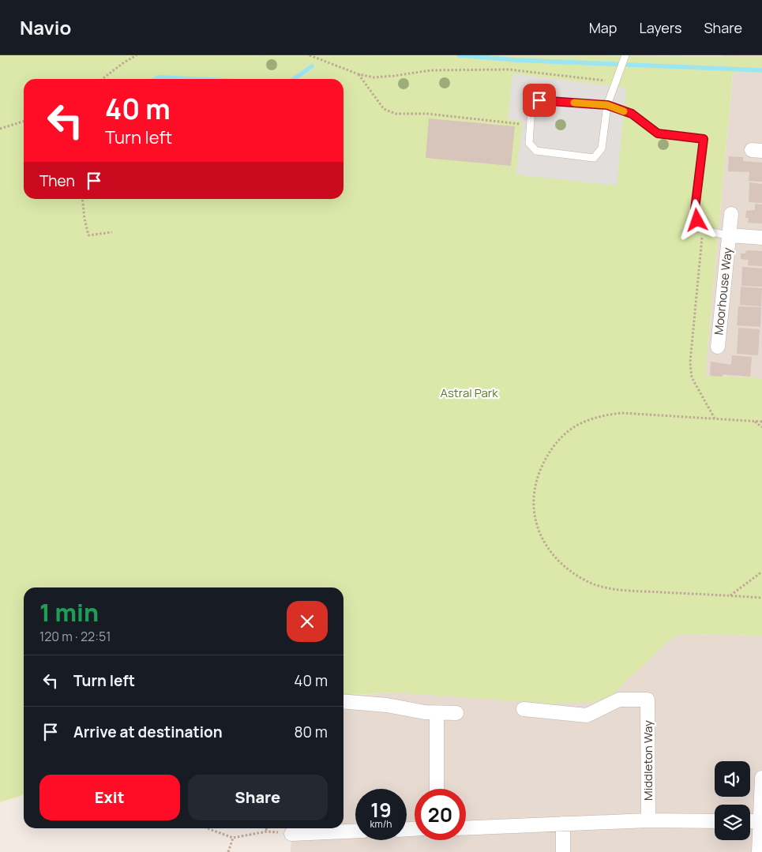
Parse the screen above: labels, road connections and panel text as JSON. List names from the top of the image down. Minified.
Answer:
{"streets":{"street":["Moorhouse Way","Middleton Way"]},"parks":["Astral Park"],"page":{"header":"Navio","nav":["Map","Layers","Share"],"turn":["40 m","Turn left"],"then":"Then","heading":["1 min","120 m · 22:51"],"list":[{"name":"Turn left","value":"40 m"},{"name":"Arrive at destination","value":"80 m"}],"buttons":["Exit","Share"],"speed":"19 km/h","limit":"20"}}
